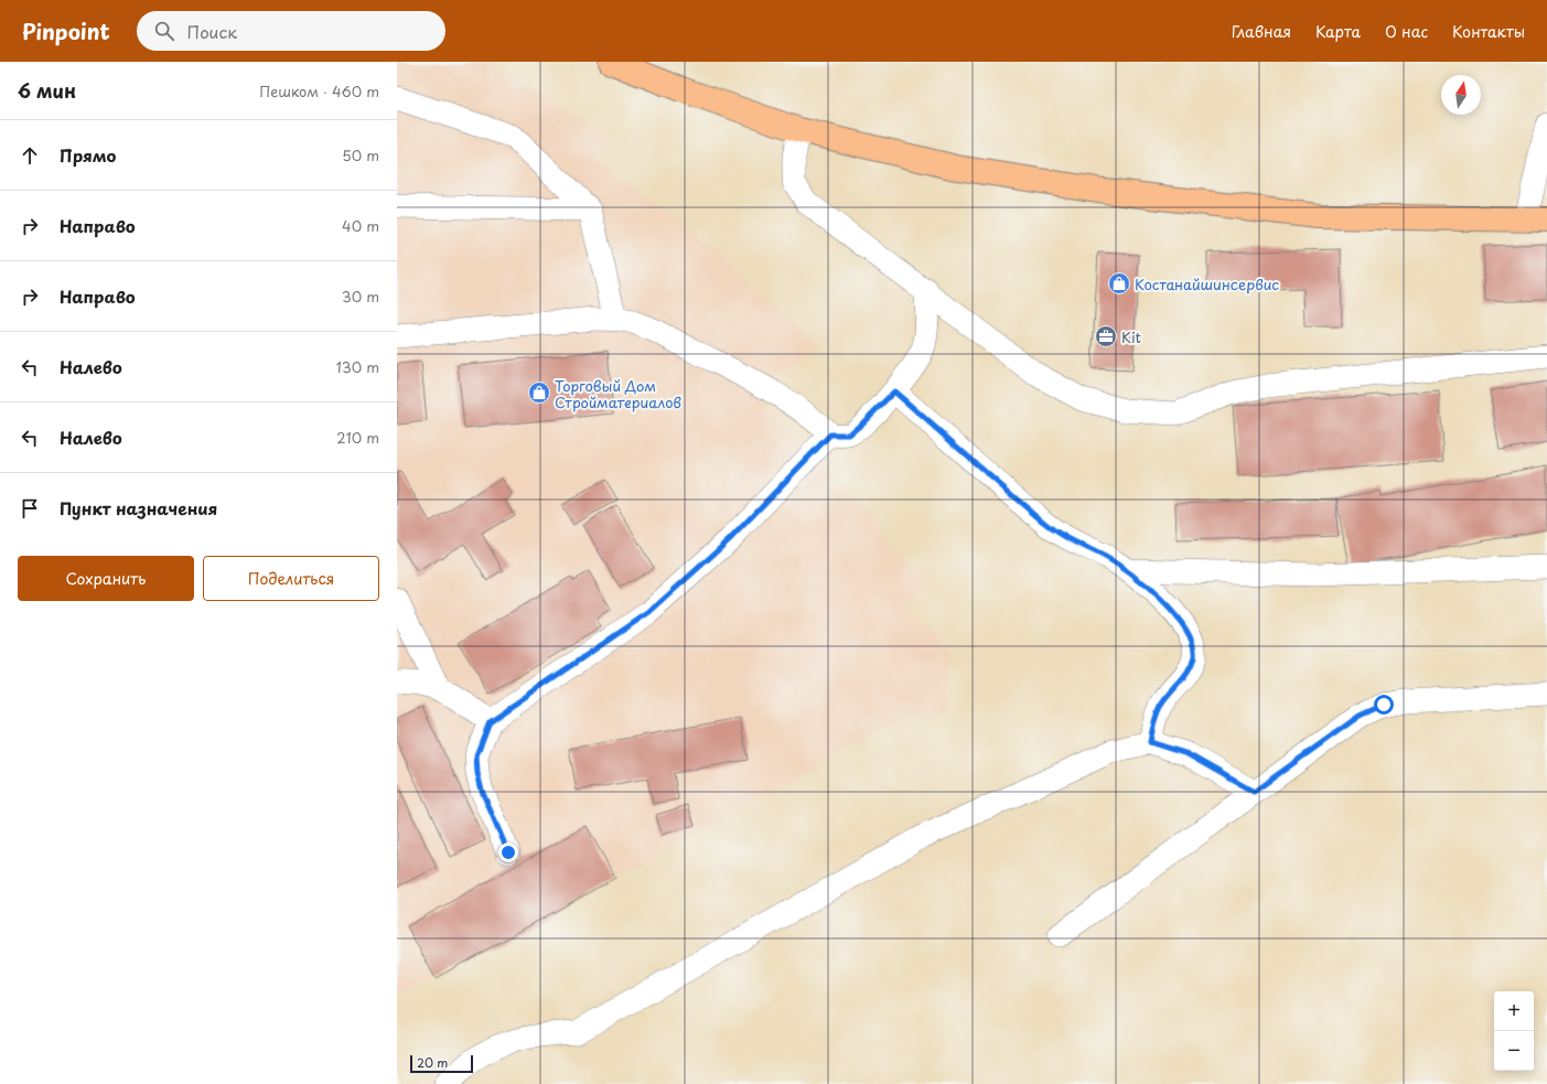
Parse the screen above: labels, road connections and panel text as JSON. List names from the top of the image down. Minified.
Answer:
{"places":{"shop":["Костанайшинсервис","Торговый Дом Стройматериалов"],"office":["Kit"]},"scale_bar":"20 m","north":"top","page":{"header":"Pinpoint","search":"Поиск","nav":["Главная","Карта","О нас","Контакты"],"heading":["6 мин","Пешком · 460 m"],"list":[["Прямо","50 m"],["Направо","40 m"],["Направо","30 m"],["Налево","130 m"],["Налево","210 m"],"Пункт назначения"],"buttons":["Сохранить","Поделиться"],"map_buttons":["+","−"],"scale":"20 m"}}
